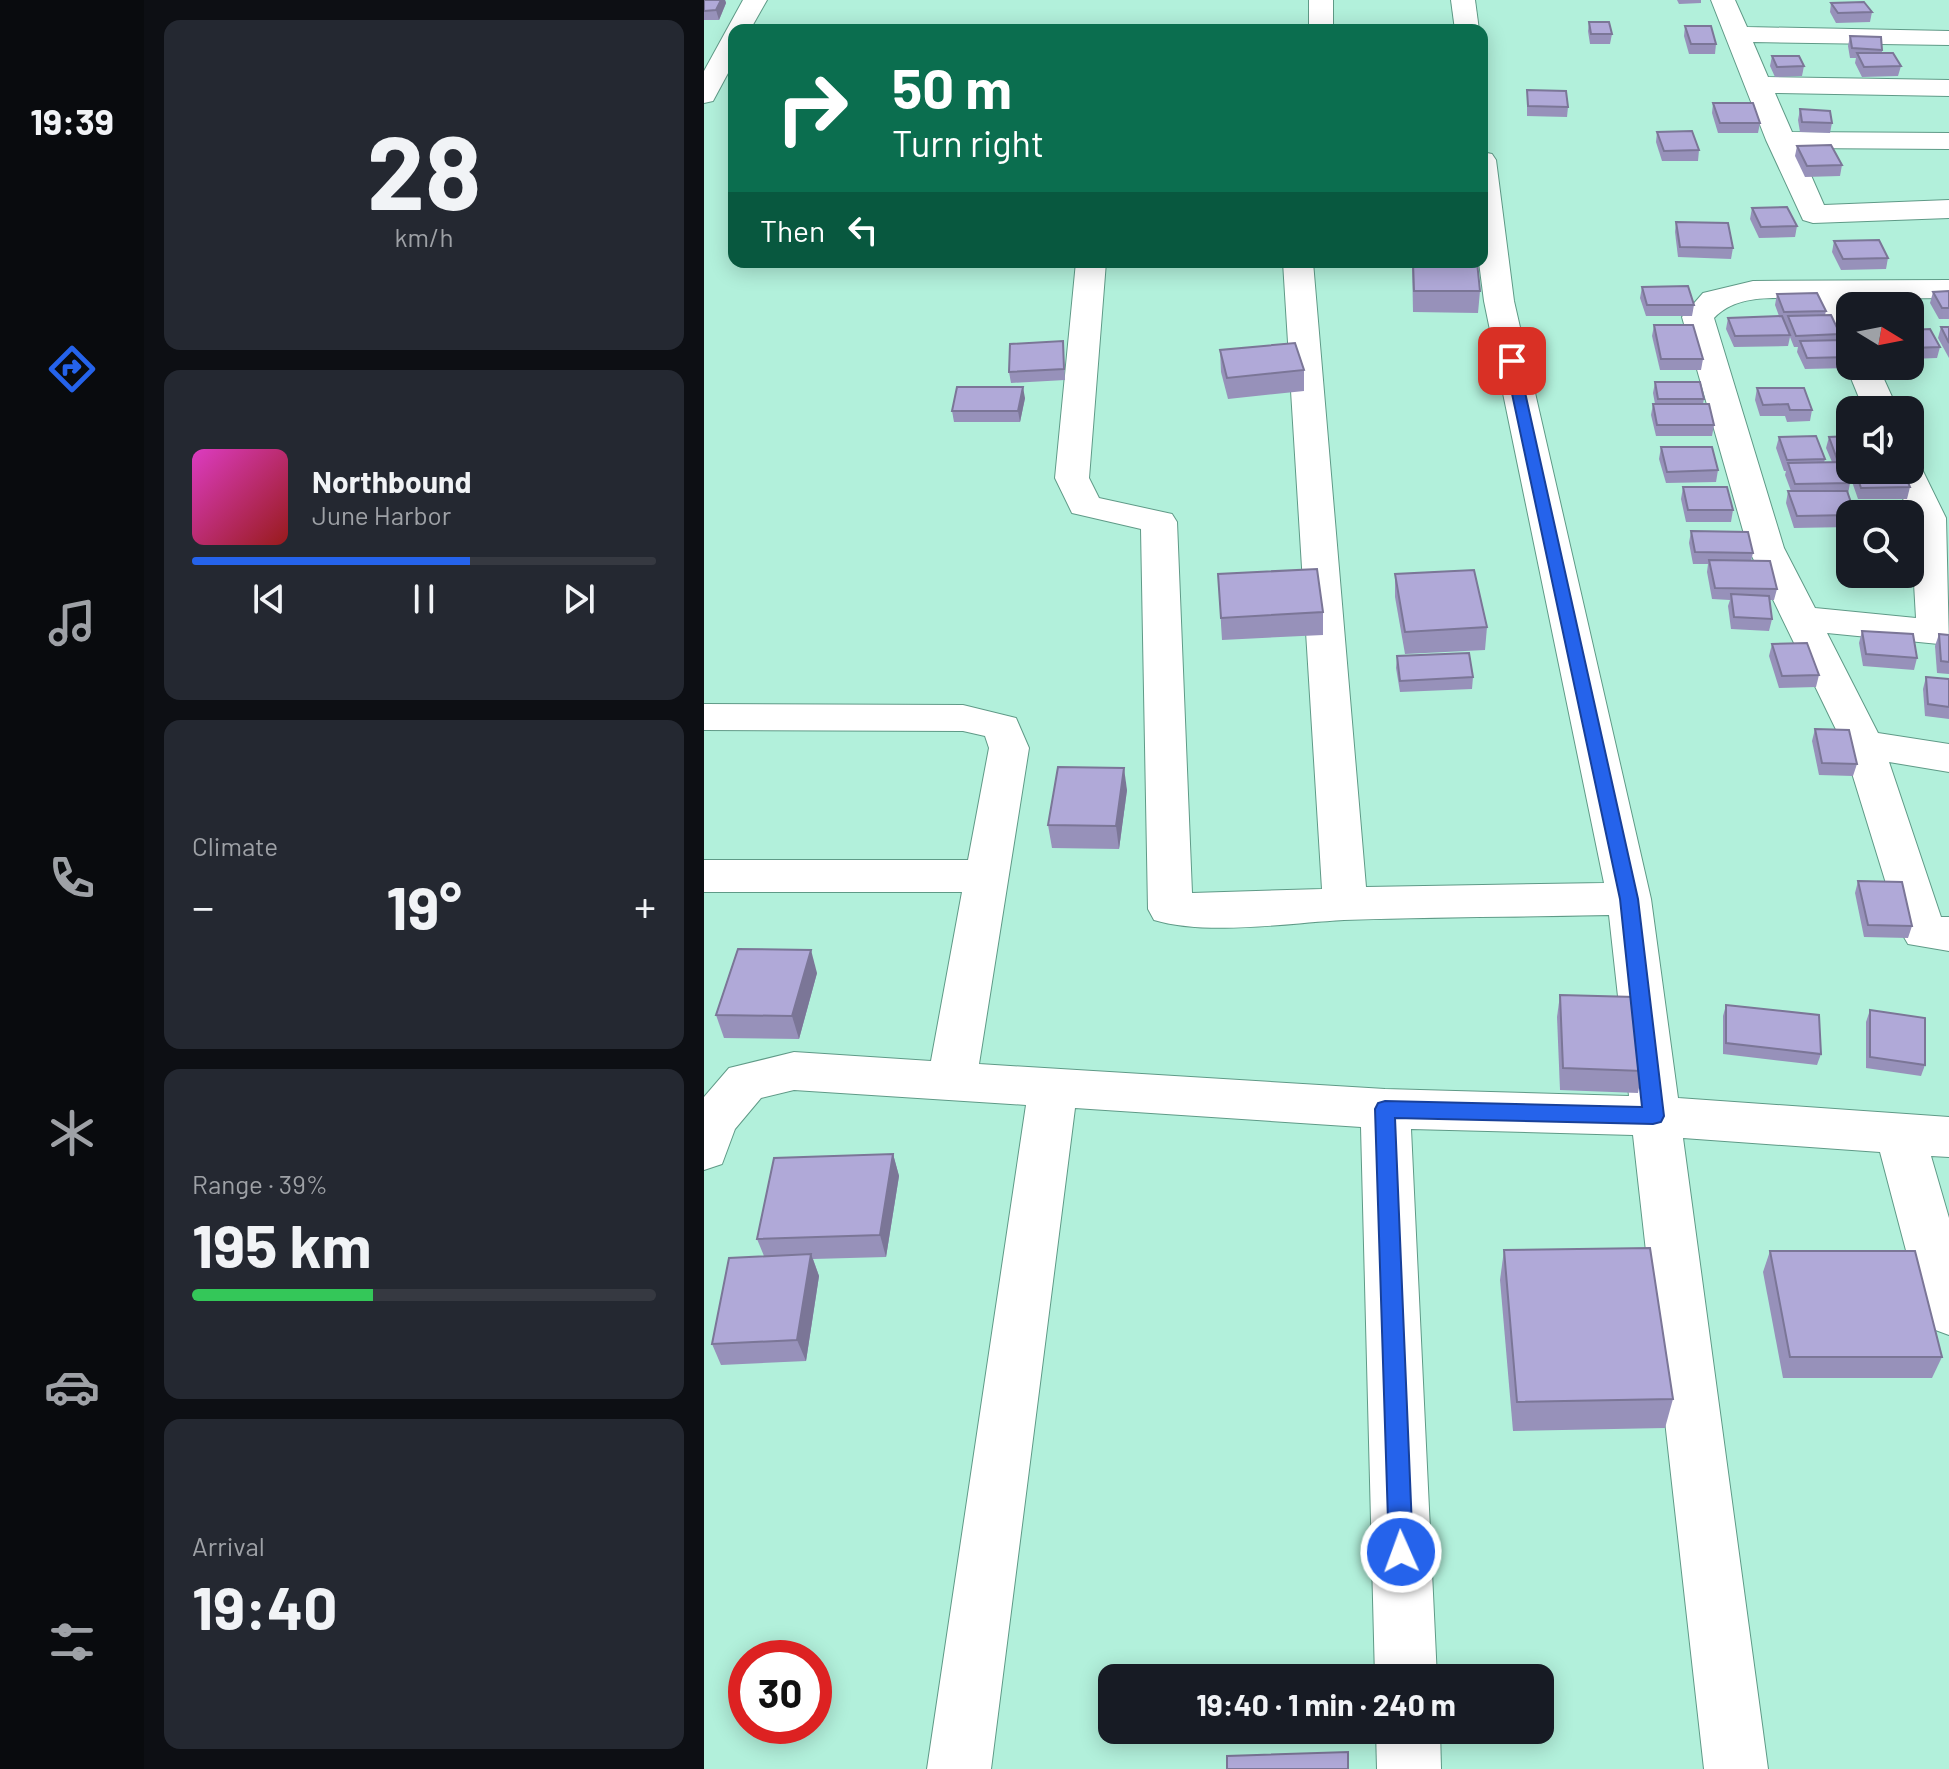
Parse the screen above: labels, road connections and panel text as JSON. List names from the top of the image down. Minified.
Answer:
{"north":"right","page":{"tabs":"19:39","tile":[["28","km/h"],"Climate",["Range · 39%","195 km"],["Arrival","19:40"]],"turn":["50 m","Turn right"],"then":"Then","song":["Northbound","June Harbor"],"heat":["−","19°","+"],"limit":"30","trip":"19:40 · 1 min · 240 m"}}
